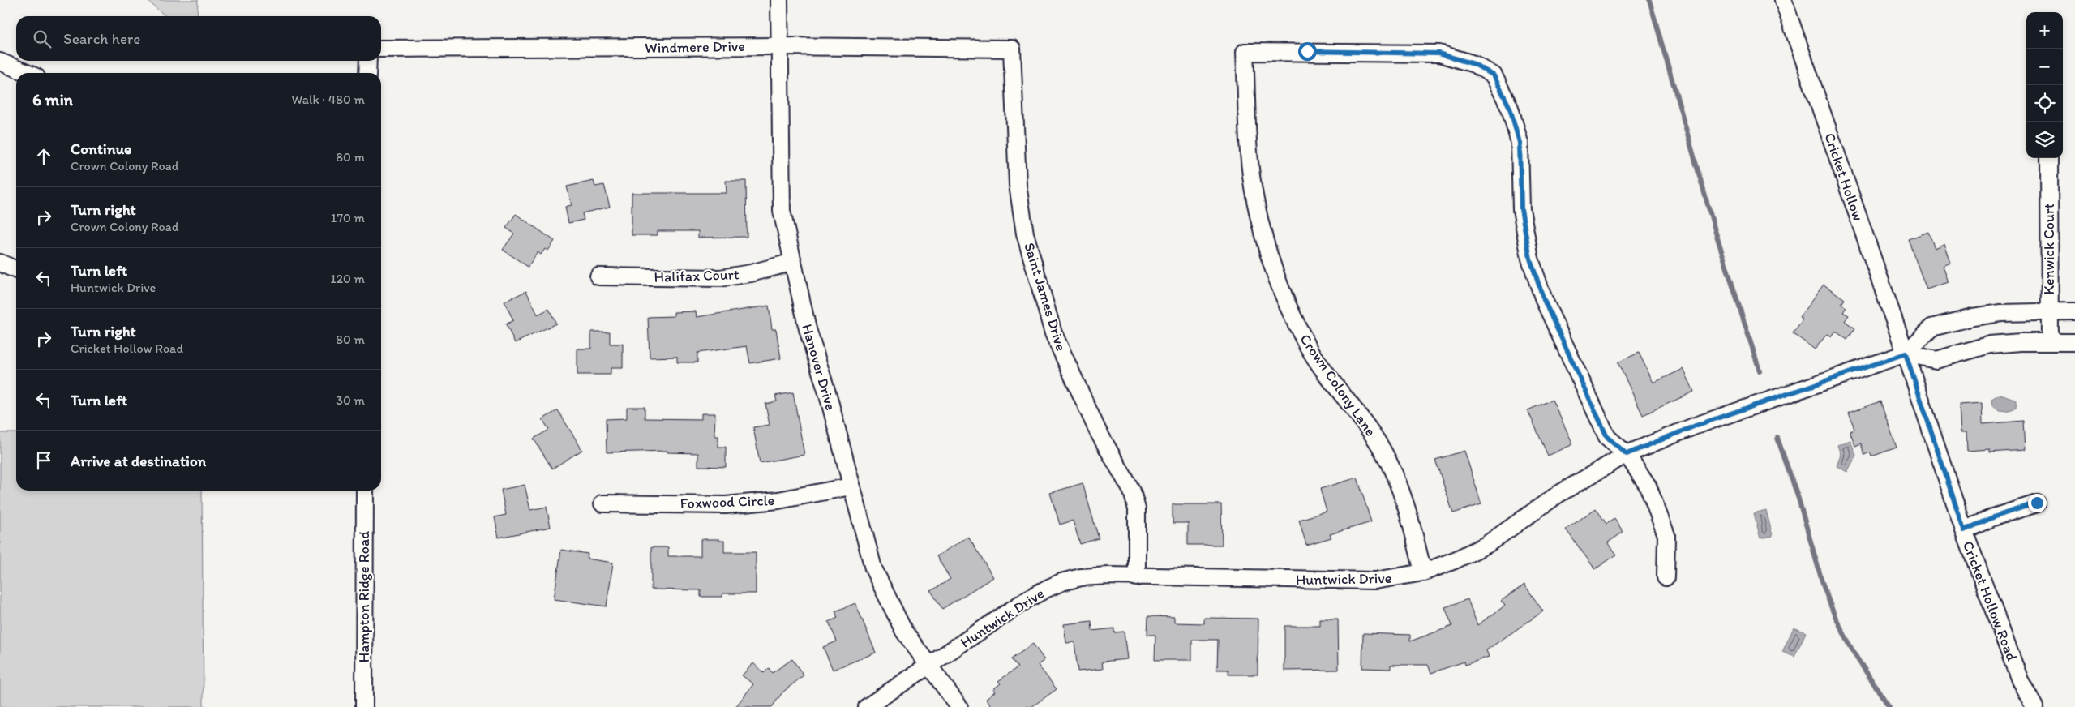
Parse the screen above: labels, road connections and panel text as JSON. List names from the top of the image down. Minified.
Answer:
{"streets":{"street":["Windmere Drive","Cricket Hollow","Kenwick Court","Halifax Court","Saint James Drive","Hanover Drive","Crown Colony Lane","Foxwood Circle","Huntwick Drive","Hampton Ridge Road","Cricket Hollow Road"]},"crossings":[["Windmere Drive","Saint James Drive"],["Windmere Drive","Hanover Drive"],["Cricket Hollow","Huntwick Drive"],["Cricket Hollow","Cricket Hollow Road"],["Kenwick Court","Huntwick Drive"],["Halifax Court","Hanover Drive"],["Saint James Drive","Huntwick Drive"],["Hanover Drive","Foxwood Circle"],["Hanover Drive","Huntwick Drive"],["Crown Colony Lane","Huntwick Drive"],["Huntwick Drive","Cricket Hollow Road"]],"page":{"map_buttons":["+","−"],"search":"Search here","heading":["6 min","Walk · 480 m"],"list":[["Continue","Crown Colony Road","80 m"],["Turn right","Crown Colony Road","170 m"],["Turn left","Huntwick Drive","120 m"],["Turn right","Cricket Hollow Road","80 m"],["Turn left","30 m"],"Arrive at destination"]}}
